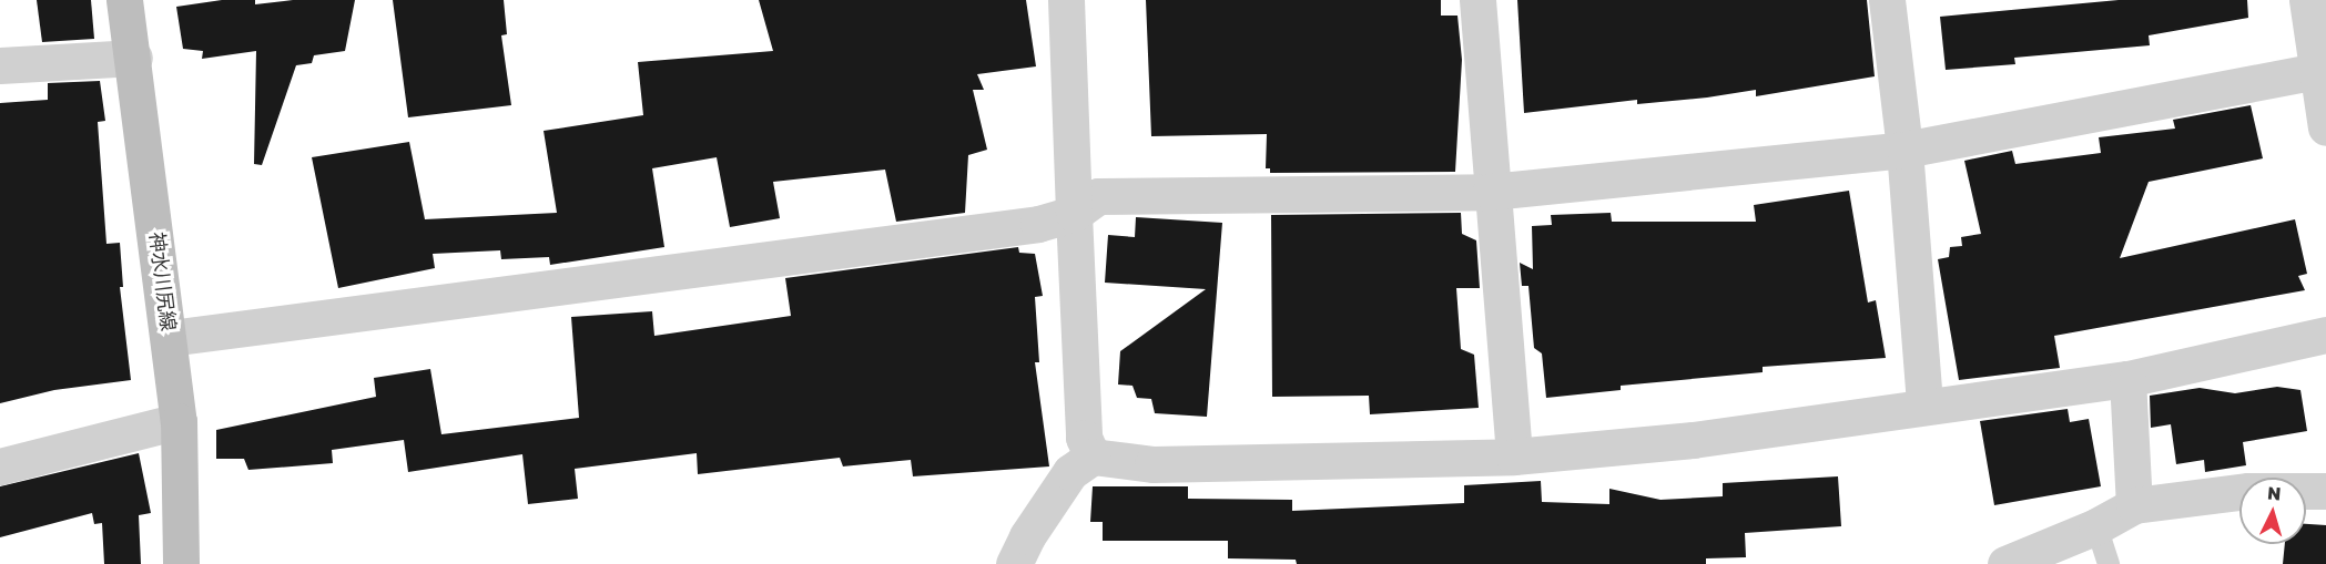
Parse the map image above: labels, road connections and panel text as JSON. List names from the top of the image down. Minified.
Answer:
{"streets":{"main road":["神水川尻線"]},"north":"top"}
